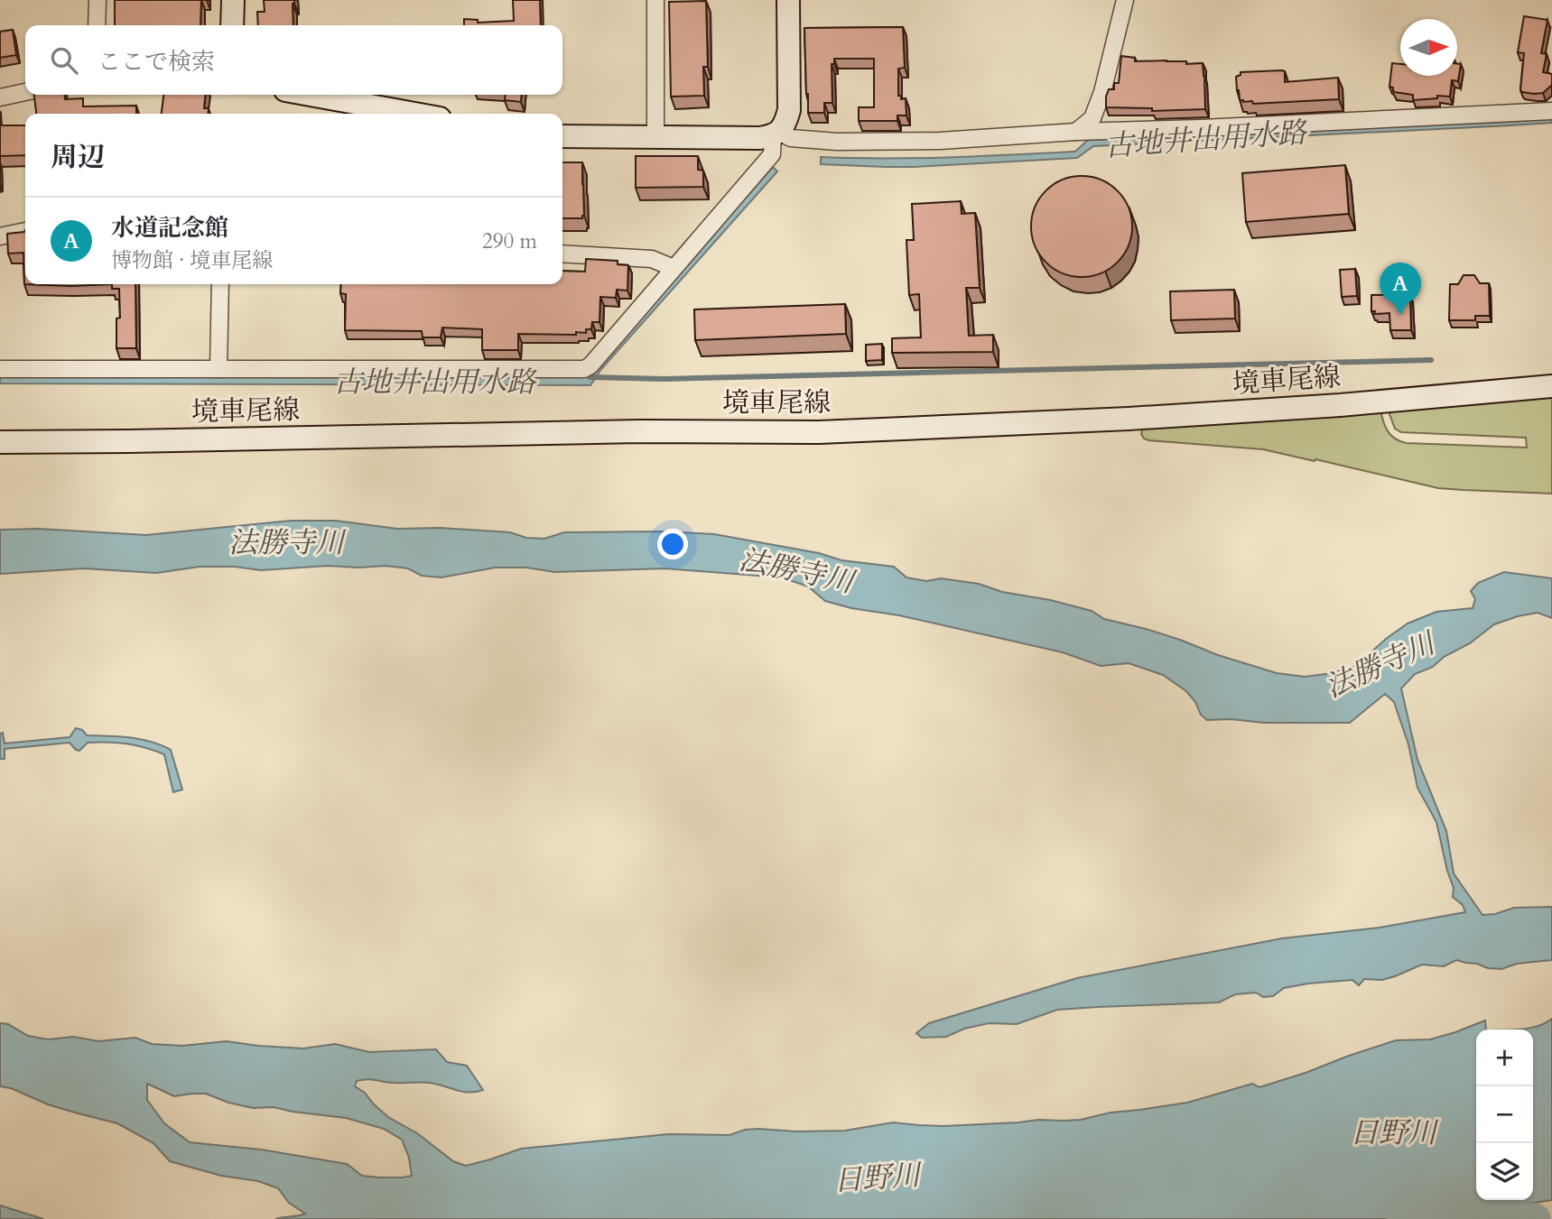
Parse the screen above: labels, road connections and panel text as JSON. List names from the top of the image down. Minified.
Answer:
{"streets":{"main road":["境車尾線"]},"water":["古地井出用水路","法勝寺川","日野川"],"north":"right","page":{"search":"ここで検索","heading":"周辺","list":[{"mark":"A","name":"水道記念館","note":"博物館 · 境車尾線","value":"290 m"}],"pins":"A","map_buttons":["+","−"]}}
